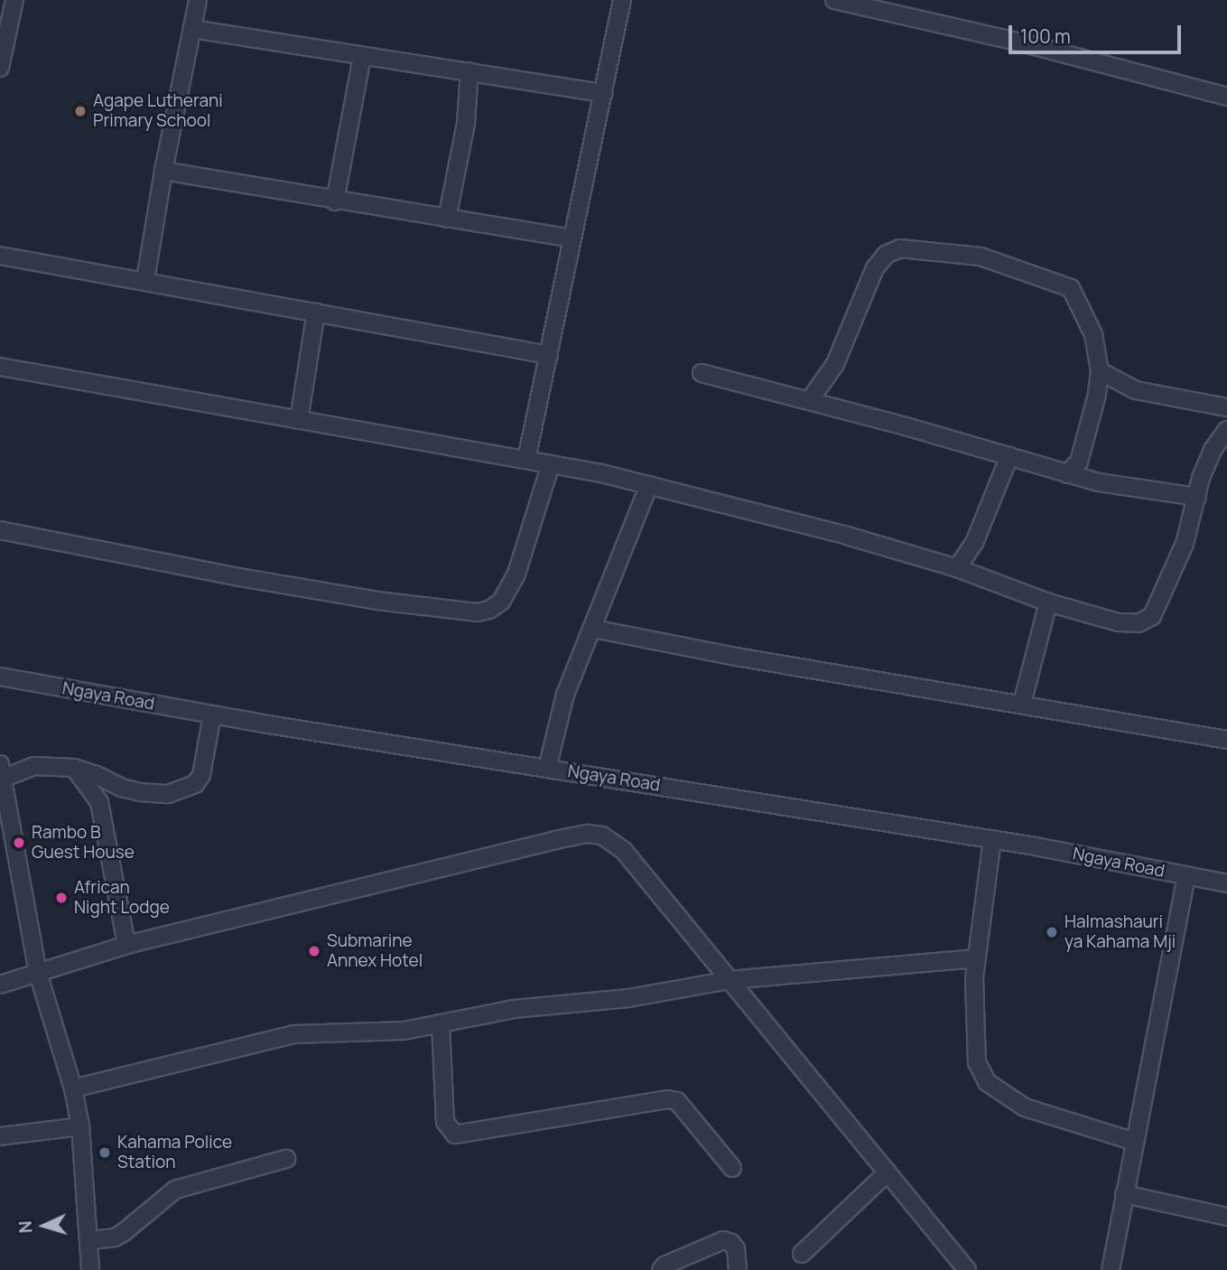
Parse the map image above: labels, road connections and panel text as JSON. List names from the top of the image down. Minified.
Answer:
{"streets":{"street":["Ngaya Road"]},"places":["Agape Lutherani Primary School","Rambo B Guest House","African Night Lodge","Halmashauri ya Kahama Mji","Submarine Annex Hotel","Kahama Police Station"],"scale_bar":"100 m","north":"left"}
